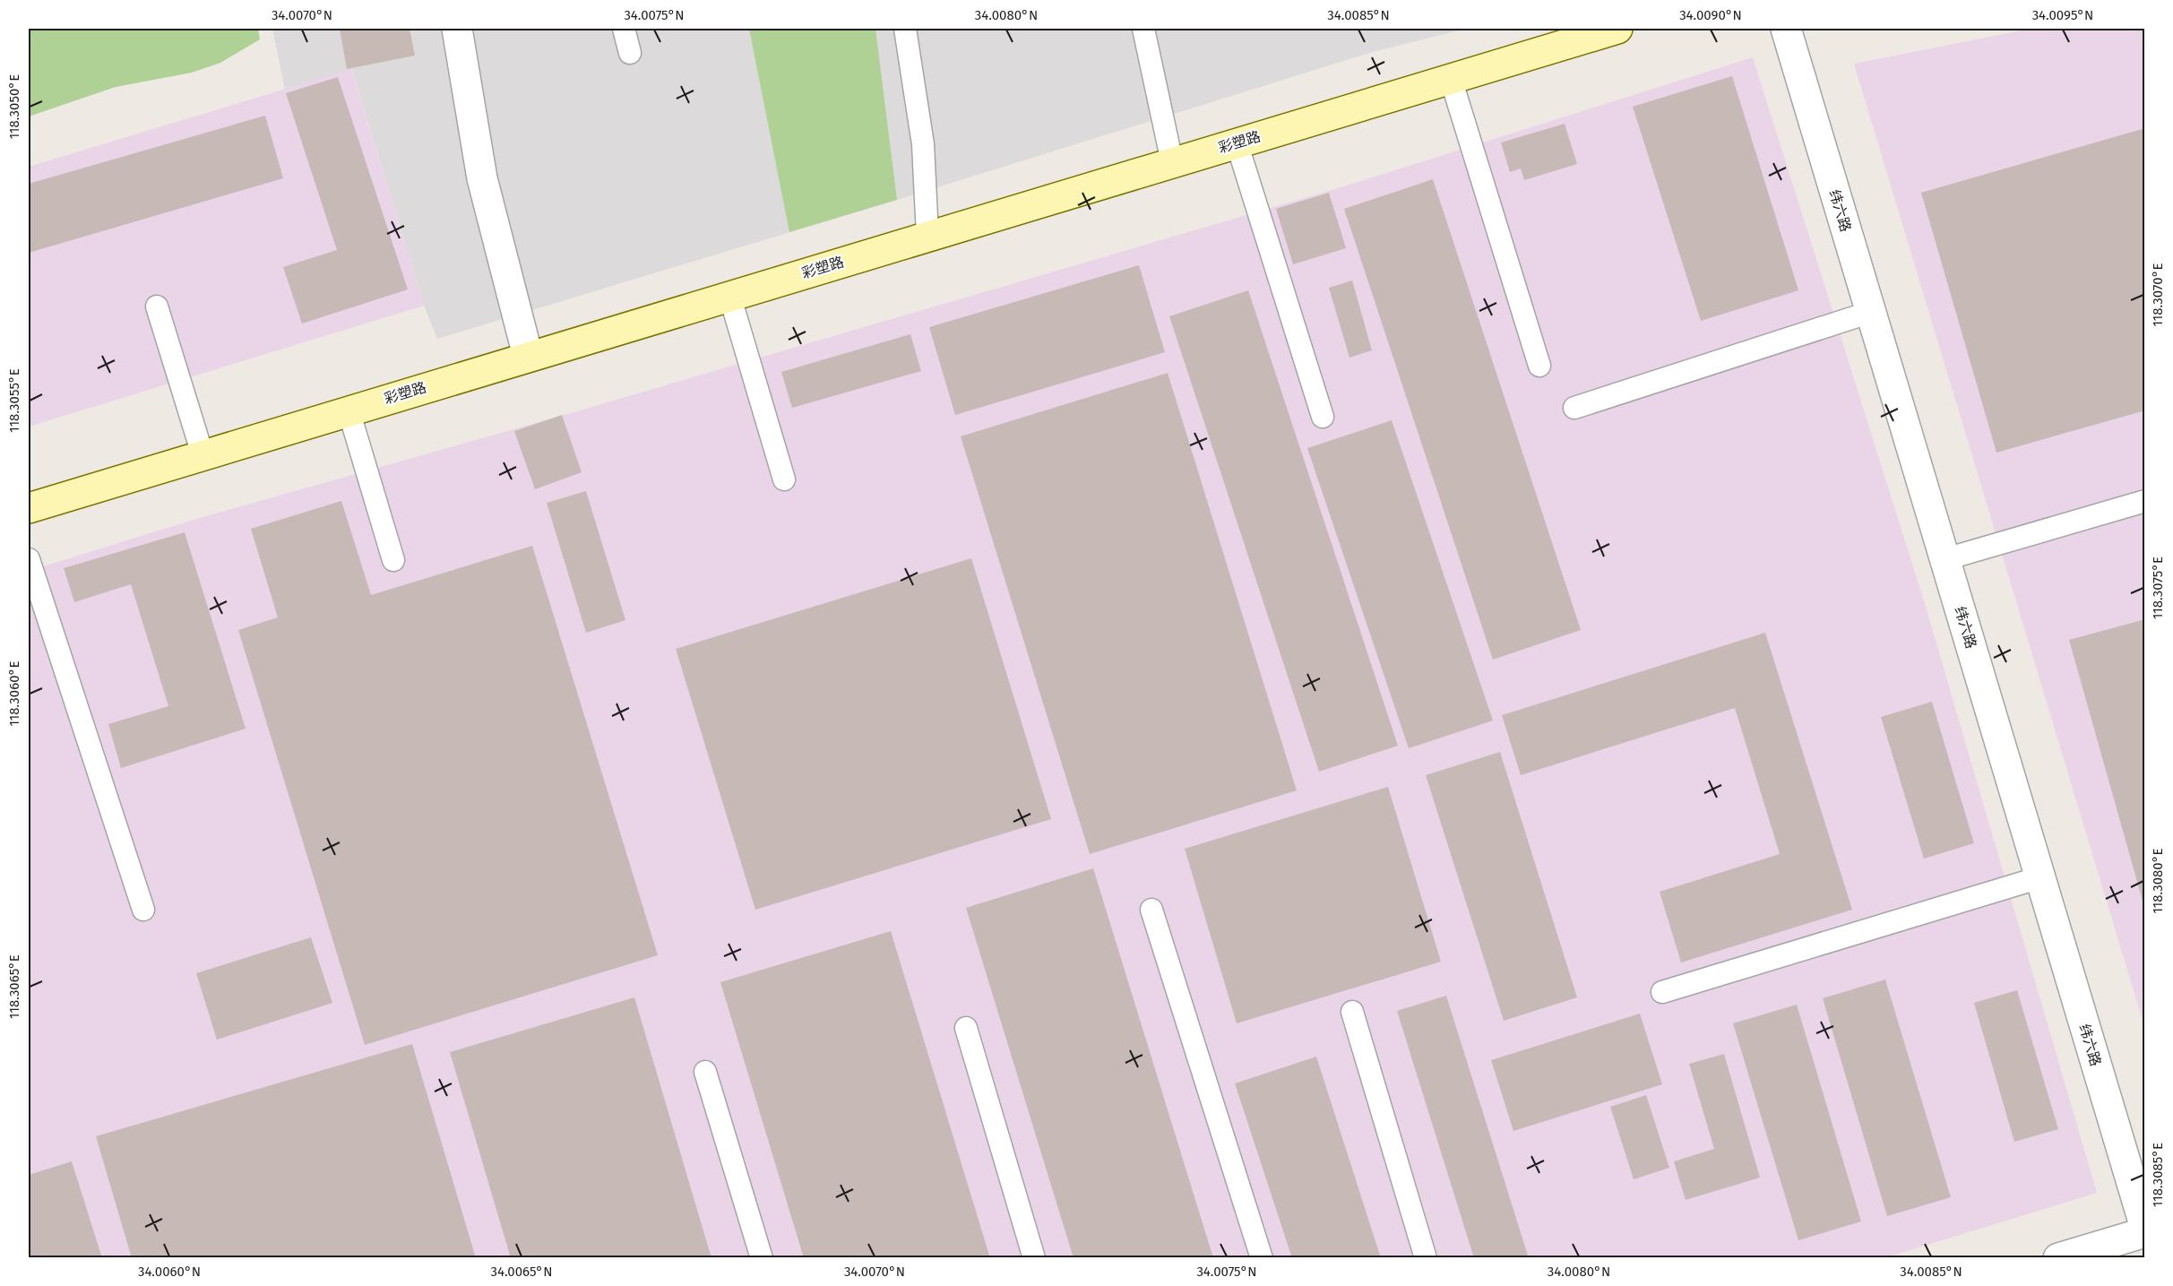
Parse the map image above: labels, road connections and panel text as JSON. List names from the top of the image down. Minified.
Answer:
{"streets":{"street":["彩塑路","纬六路"]},"coordinates":["34.0070°N","34.0075°N","34.0080°N","34.0085°N","34.0090°N","34.0095°N","118.3050°E","118.3070°E","118.3055°E","118.3075°E","118.3060°E","118.3080°E","118.3065°E","118.3085°E","34.0060°N","34.0065°N"]}
